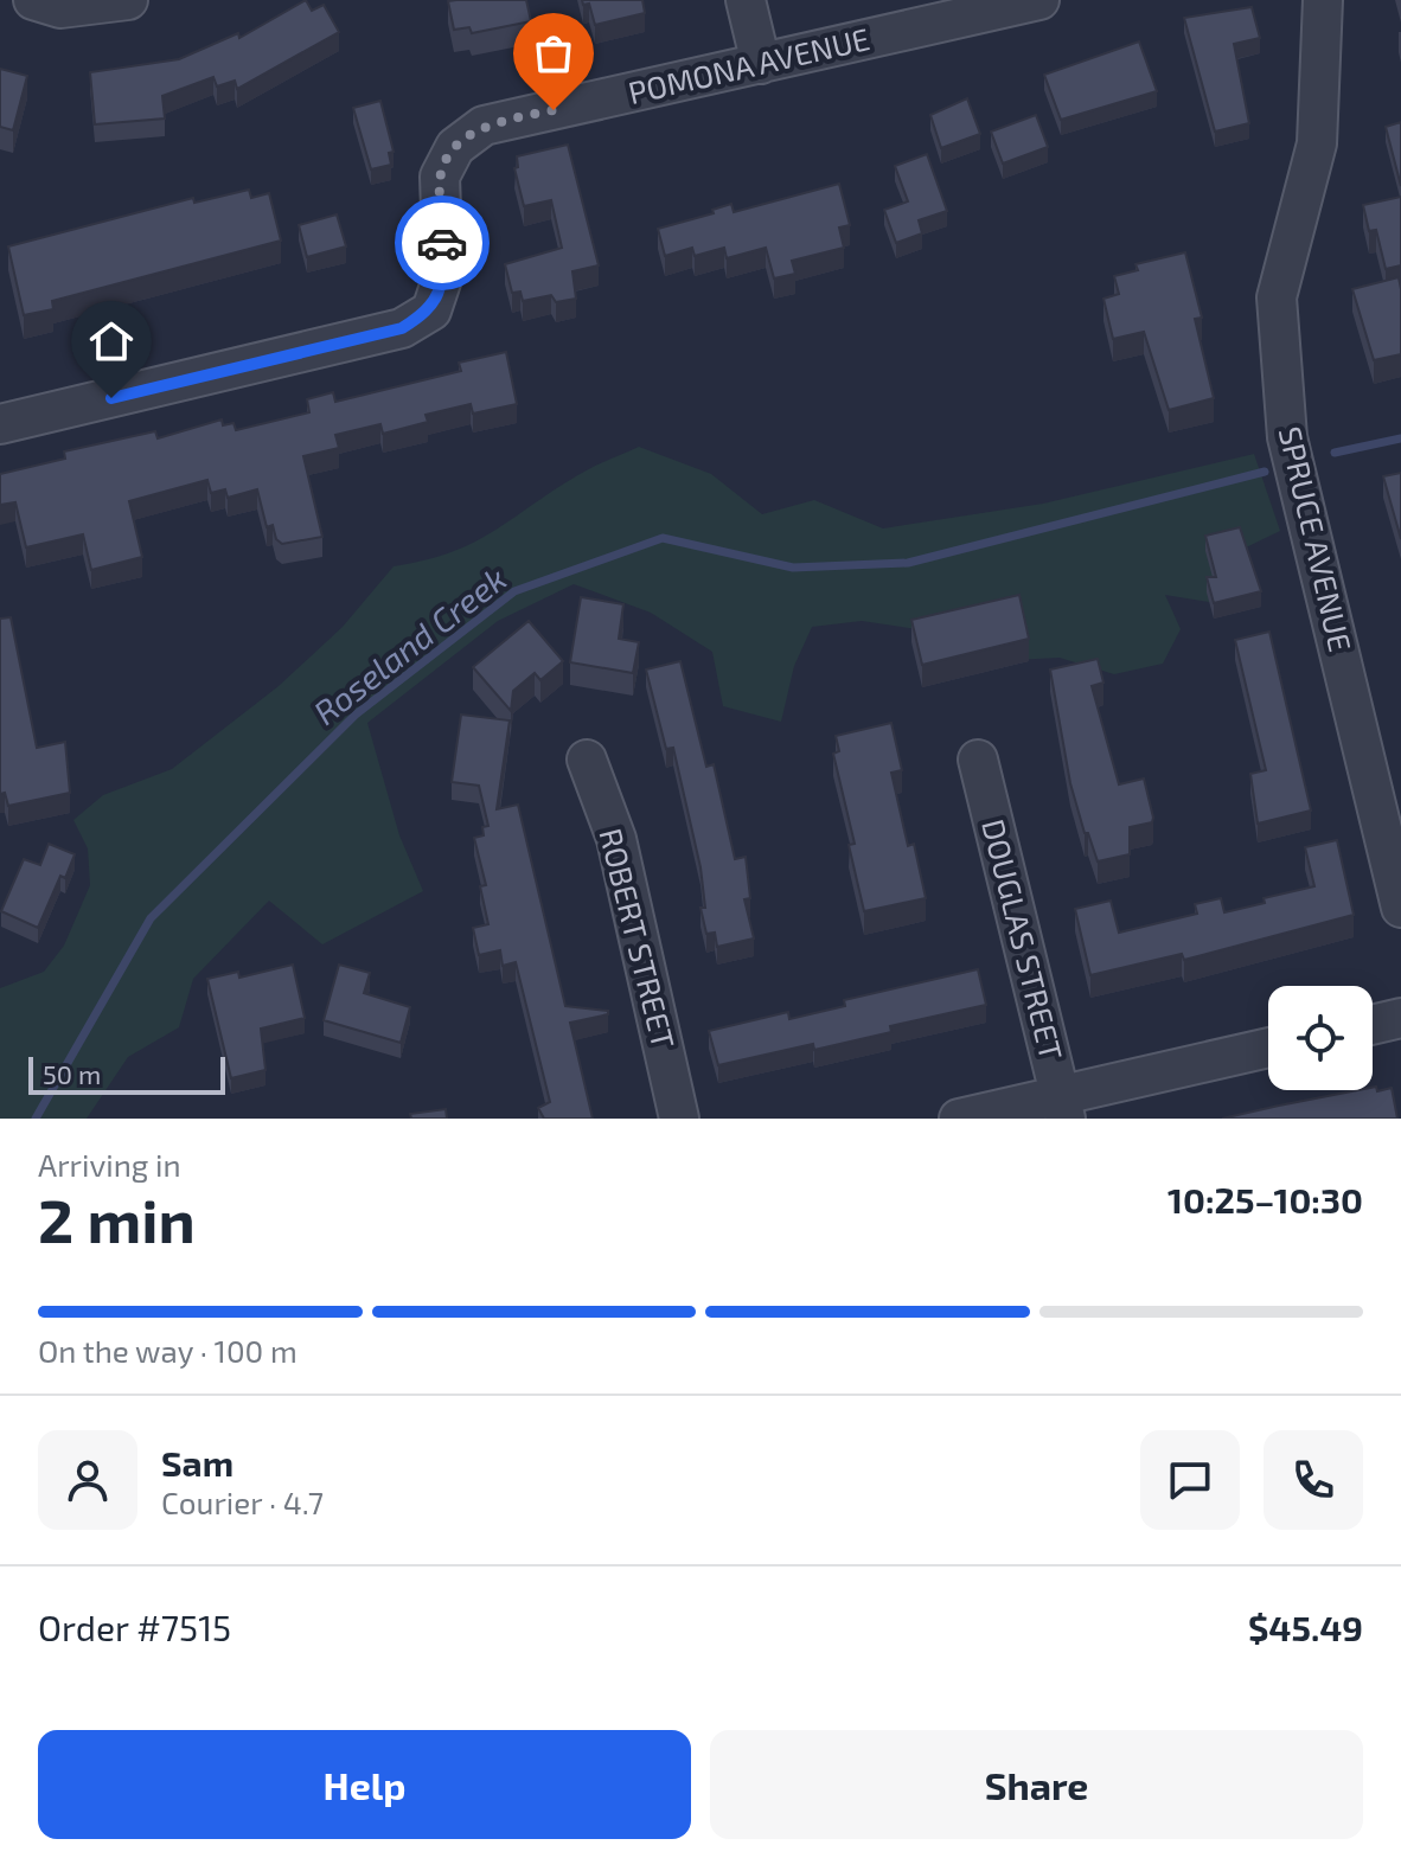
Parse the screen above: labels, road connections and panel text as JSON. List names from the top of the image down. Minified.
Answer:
{"streets":{"street":["POMONA AVENUE","SPRUCE AVENUE","ROBERT STREET","DOUGLAS STREET"]},"water":["Roseland Creek"],"scale_bar":"50 m","page":{"scale":"50 m","heading":["2 min","Arriving in","10:25–10:30"],"panel":["Sam","Courier · 4.7","Order #7515","$45.49"],"bar":"On the way · 100 m","buttons":["Help","Share"]}}
